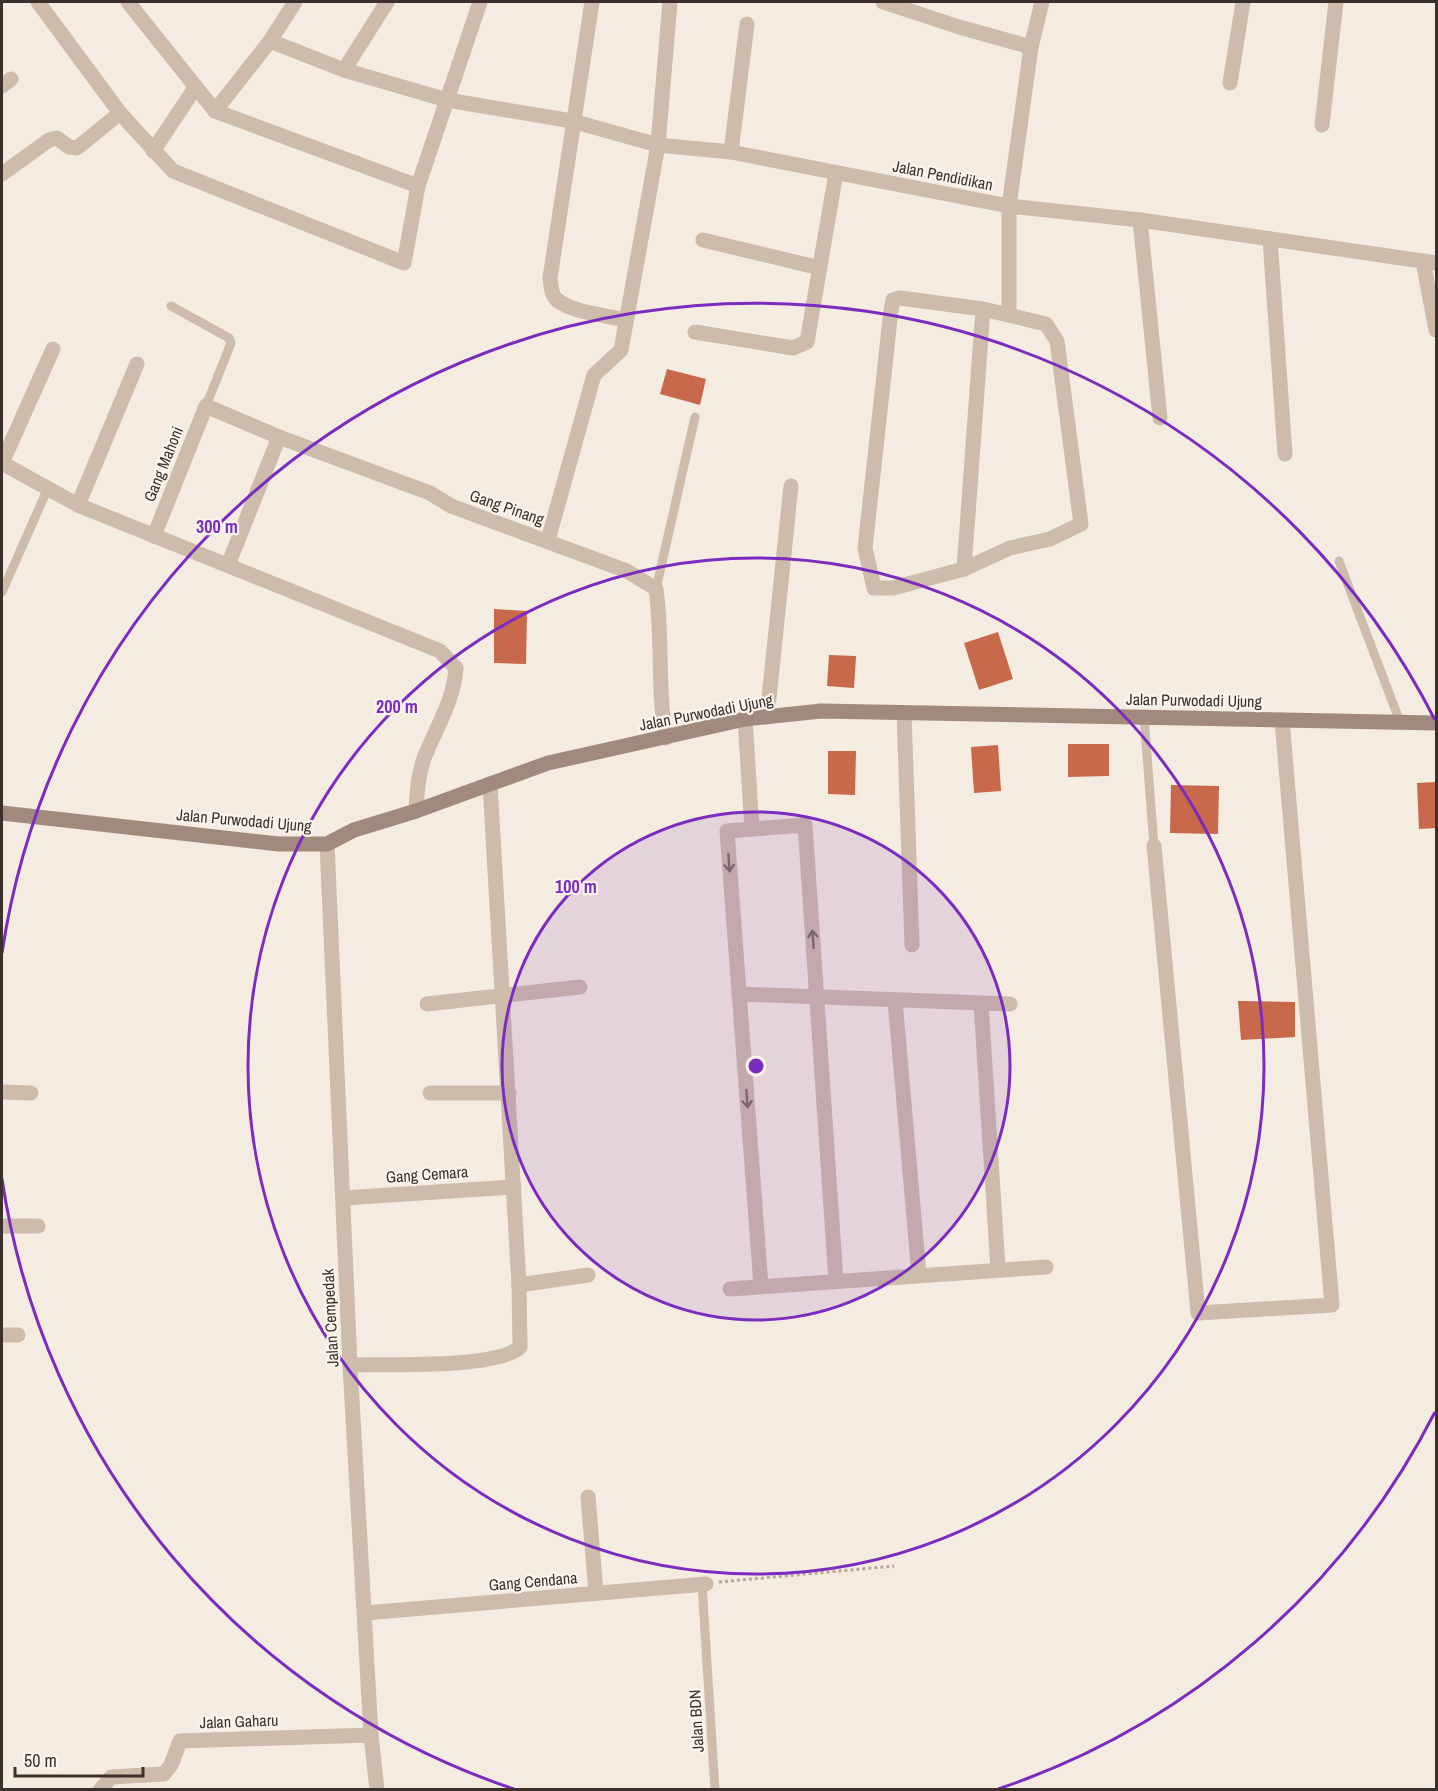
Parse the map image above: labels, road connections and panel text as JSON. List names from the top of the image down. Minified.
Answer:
{"streets":{"street":["Jalan Pendidikan","Gang Mahoni","Gang Pinang","Jalan Purwodadi Ujung","Gang Cemara","Jalan Cempedak","Gang Cendana","Jalan Gaharu"],"lane":["Jalan BDN"]},"crossings":[["Gang Mahoni","Gang Pinang"],["Jalan Purwodadi Ujung","Jalan Cempedak"],["Gang Cemara","Jalan Cempedak"],["Jalan Cempedak","Gang Cendana"],["Jalan Cempedak","Jalan Gaharu"],["Gang Cendana","Jalan BDN"]],"scale_bar":"50 m","rings":["300 m","200 m","100 m"]}
